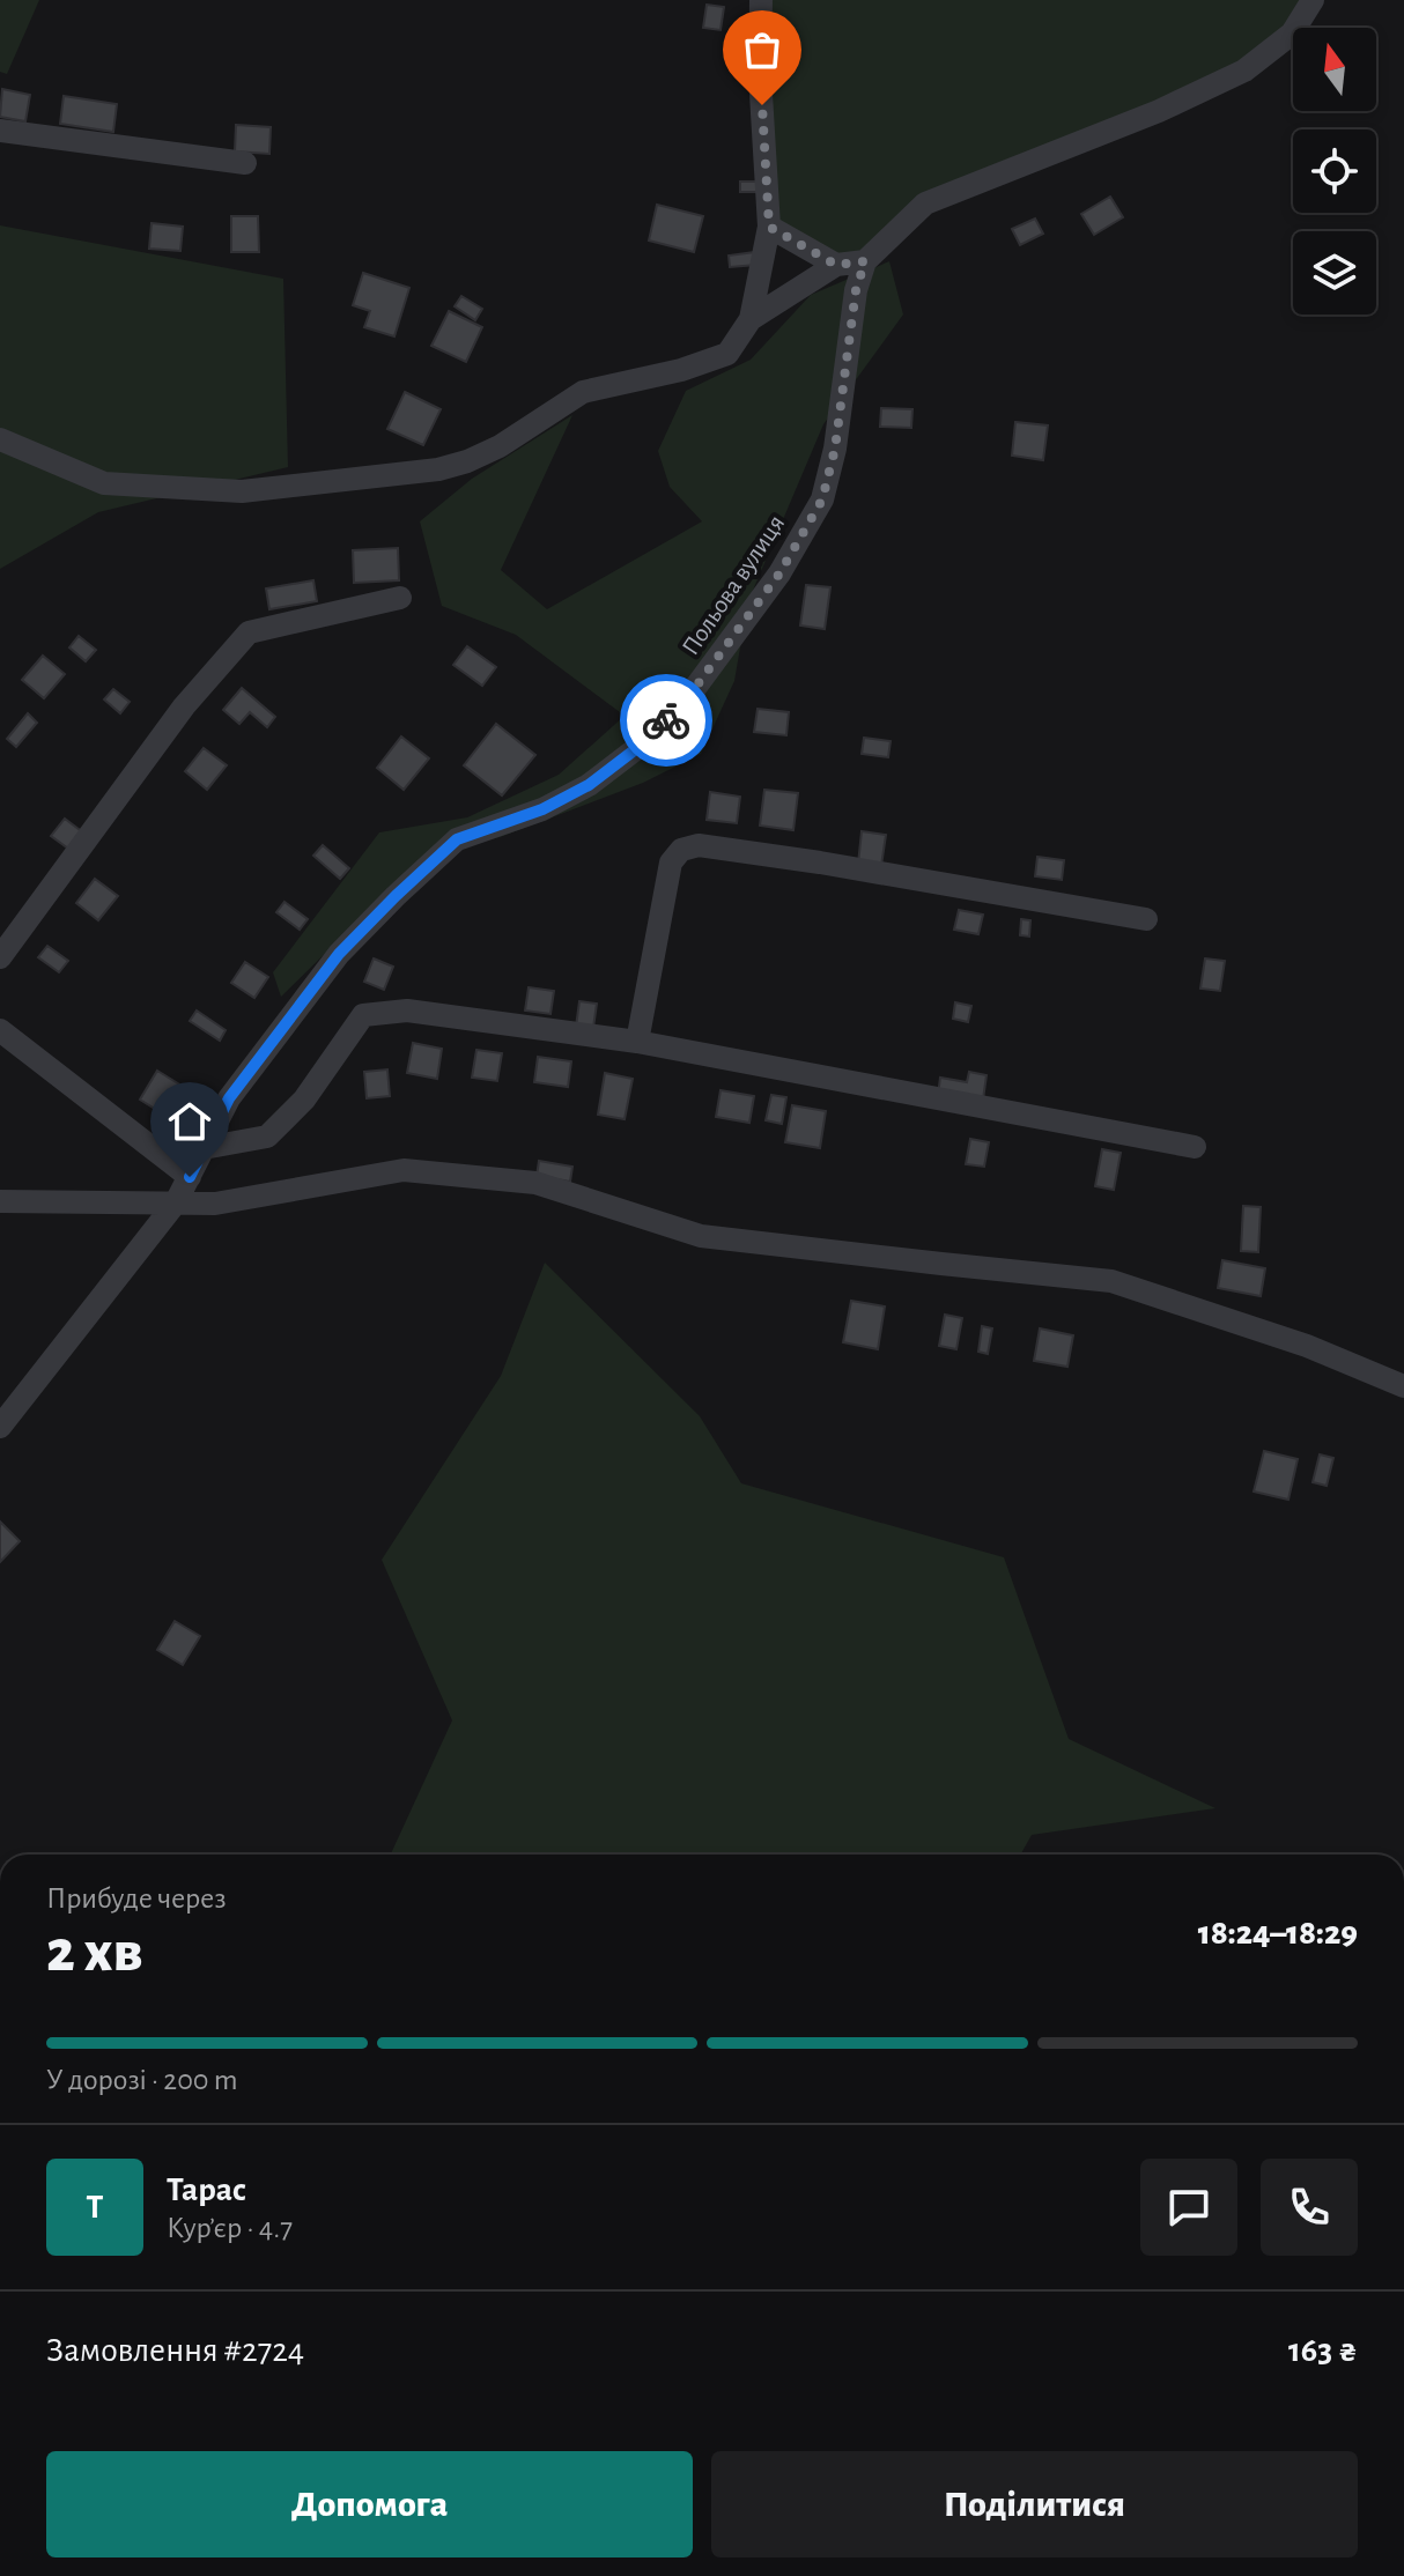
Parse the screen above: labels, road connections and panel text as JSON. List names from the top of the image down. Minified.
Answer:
{"streets":{"street":["Польова вулиця"]},"north":"top","page":{"heading":["2 хв","Прибуде через","18:24–18:29"],"panel":["Тарас","Кур’єр · 4.7","Замовлення #2724","163 ₴"],"bar":"У дорозі · 200 m","round":"Т","buttons":["Допомога","Поділитися"]}}
